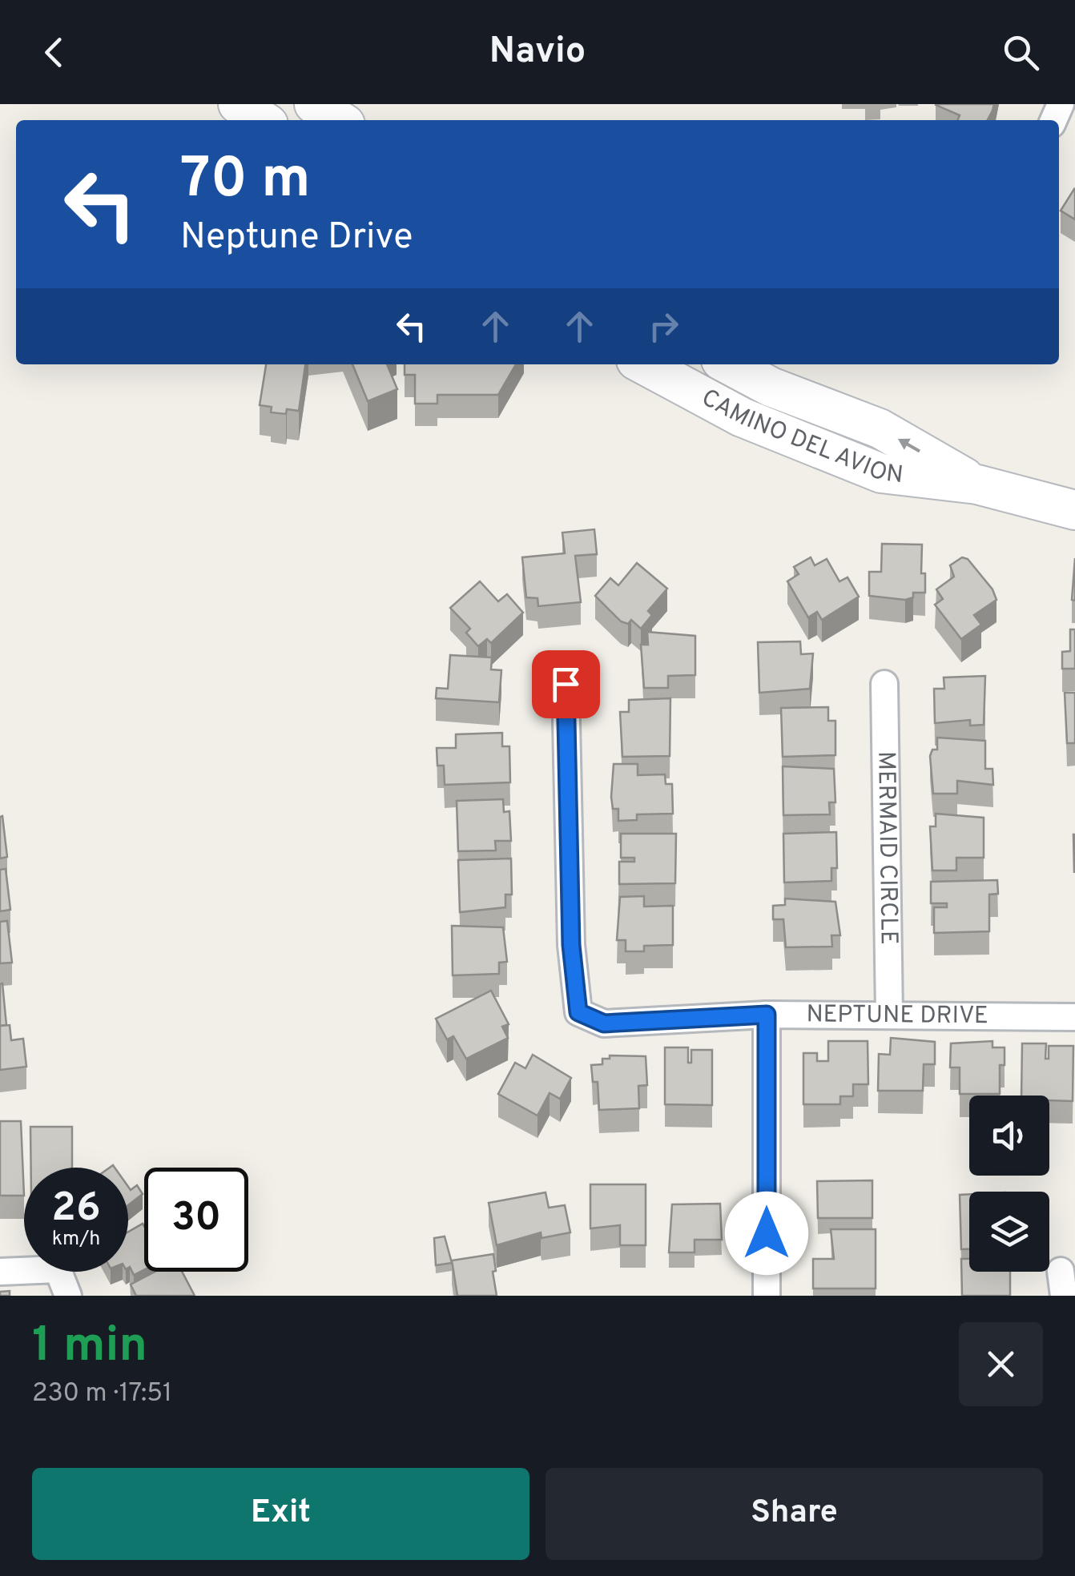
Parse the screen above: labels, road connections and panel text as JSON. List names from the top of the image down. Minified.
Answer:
{"streets":{"main road":["CAMINO DEL AVION"],"street":["MERMAID CIRCLE","NEPTUNE DRIVE"]},"crossings":[["MERMAID CIRCLE","NEPTUNE DRIVE"]],"page":{"header":"Navio","turn":["70 m","Neptune Drive"],"speed":"26 km/h","limit":"30","heading":["1 min","230 m · 17:51"],"buttons":["Exit","Share"]}}
